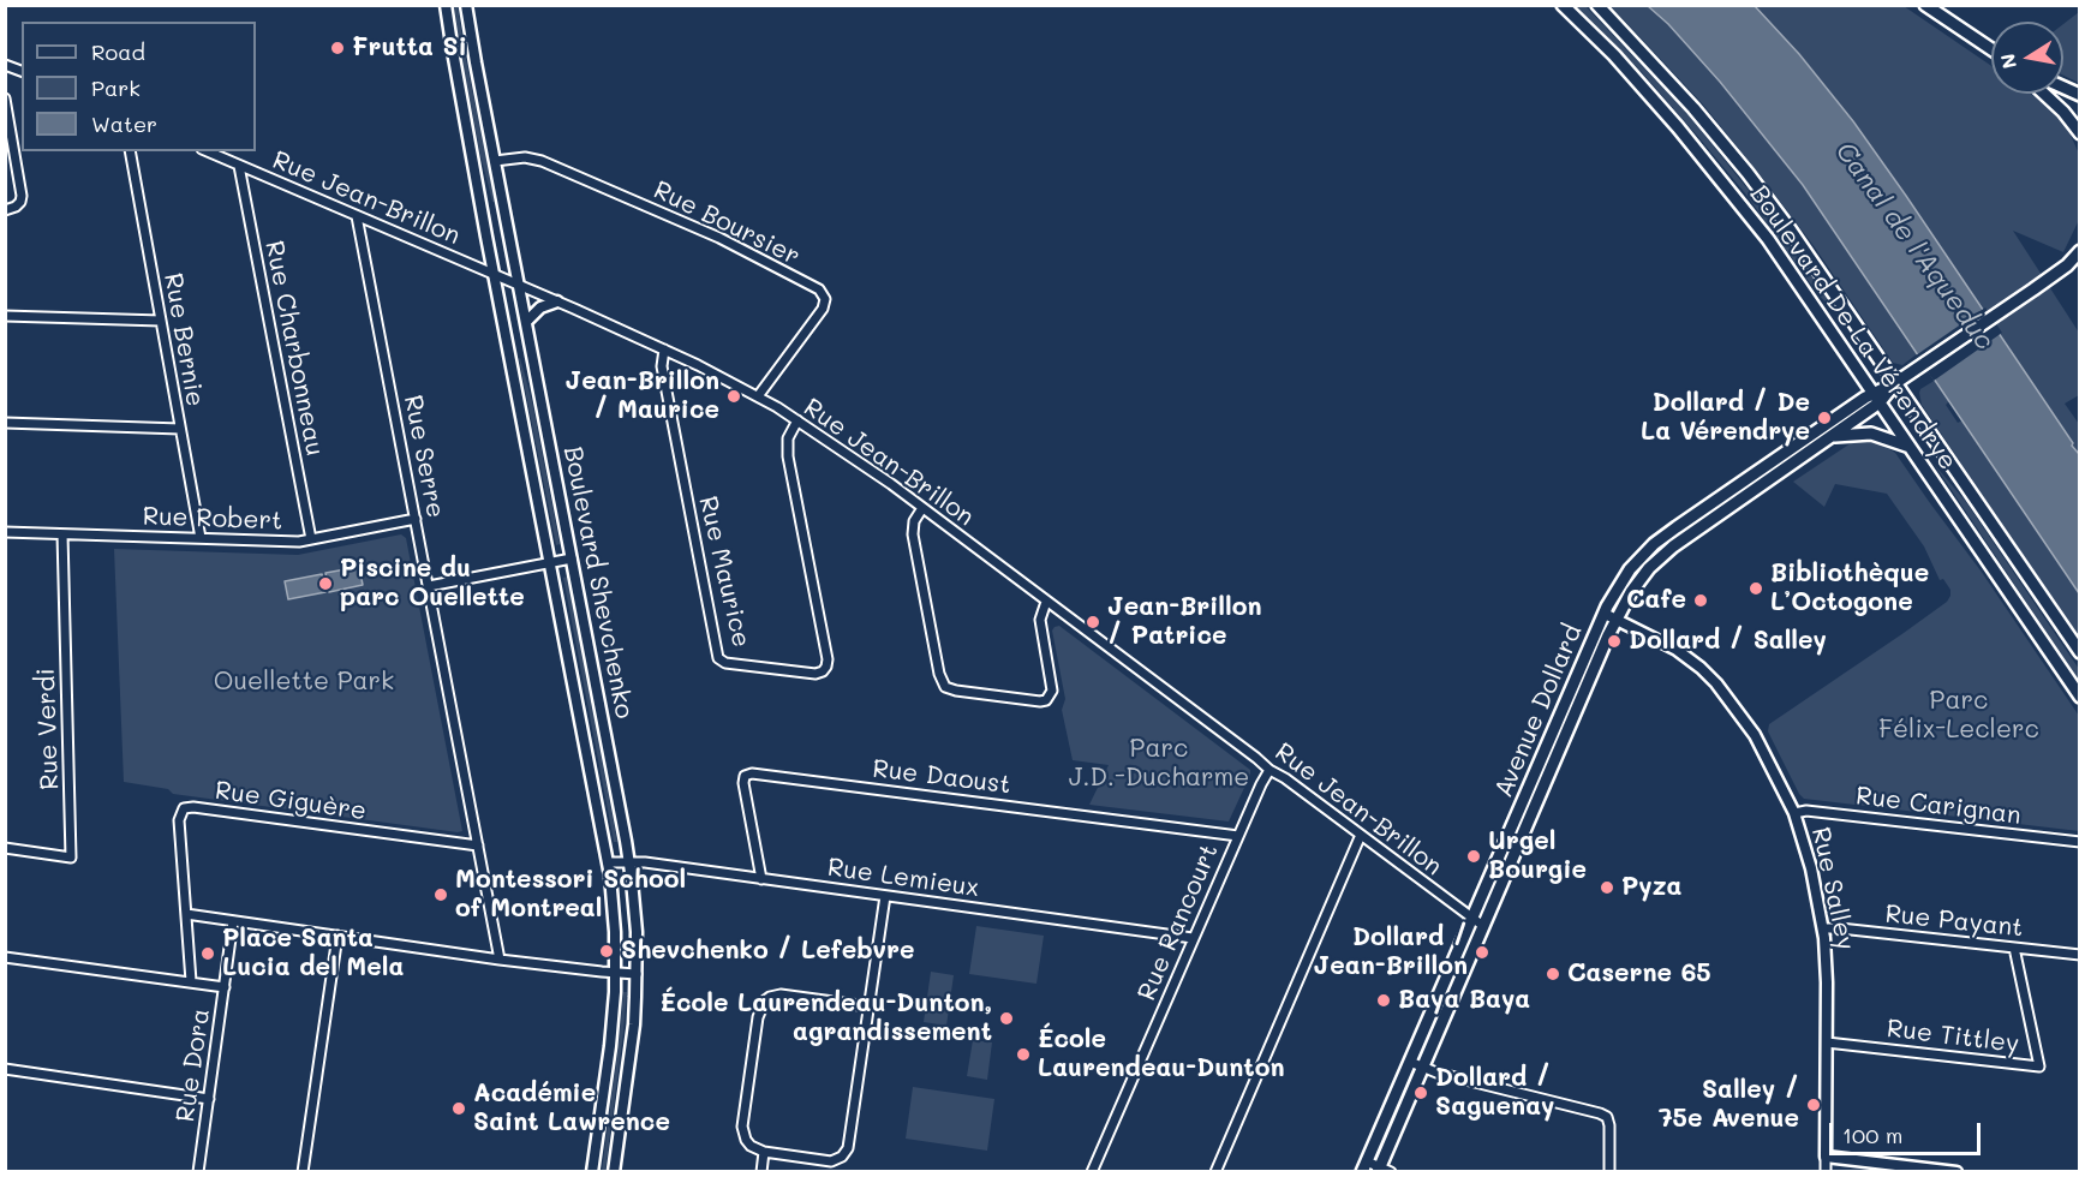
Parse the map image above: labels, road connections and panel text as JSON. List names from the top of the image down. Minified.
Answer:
{"streets":{"main road":["Boulevard De La Vérendrye","Avenue Dollard"],"street":["Rue Jean-Brillon","Rue Boursier","Rue Bernie","Rue Charbonneau","Rue Serre","Rue Robert","Rue Maurice","Boulevard Shevchenko","Rue Verdi","Rue Daoust","Rue Giguère","Rue Carignan","Rue Lemieux","Rue Salley","Rue Payant","Rue Rancourt","Rue Tittley","Rue Dora"]},"crossings":[["Rue Jean-Brillon","Rue Boursier"],["Rue Jean-Brillon","Rue Charbonneau"],["Rue Jean-Brillon","Rue Serre"],["Rue Jean-Brillon","Rue Maurice"],["Rue Jean-Brillon","Boulevard Shevchenko"],["Rue Jean-Brillon","Avenue Dollard"],["Rue Jean-Brillon","Rue Rancourt"],["Rue Boursier","Boulevard Shevchenko"],["Boulevard De La Vérendrye","Avenue Dollard"],["Rue Bernie","Rue Robert"],["Rue Charbonneau","Rue Robert"],["Rue Serre","Rue Robert"],["Rue Serre","Rue Giguère"],["Rue Robert","Rue Verdi"],["Boulevard Shevchenko","Rue Lemieux"],["Avenue Dollard","Rue Salley"],["Rue Daoust","Rue Lemieux"],["Rue Daoust","Rue Rancourt"],["Rue Carignan","Rue Salley"],["Rue Lemieux","Rue Rancourt"],["Rue Salley","Rue Payant"],["Rue Salley","Rue Tittley"],["Rue Payant","Rue Tittley"]],"water":["Canal de l'Aqueduc"],"parks":["Ouellette Park","Parc Félix-Leclerc","Parc J.D.-Ducharme"],"places":["Frutta Si","Jean-Brillon / Maurice","Dollard / De La Vérendrye","Piscine du parc Ouellette","Bibliothèque L’Octogone","Cafe","Jean-Brillon / Patrice","Dollard / Salley","Urgel Bourgie","Pyza","Montessori School of Montreal","Shevchenko / Lefebvre","Dollard / Jean-Brillon","Place Santa Lucia del Mela","Caserne 65","Baya Baya","École Laurendeau-Dunton, agrandissement","École Laurendeau-Dunton","Dollard / Saguenay","Salley / 75e Avenue","Académie Saint Lawrence"],"legend":["Road","Park","Water"],"scale_bar":"100 m","north":"left"}
